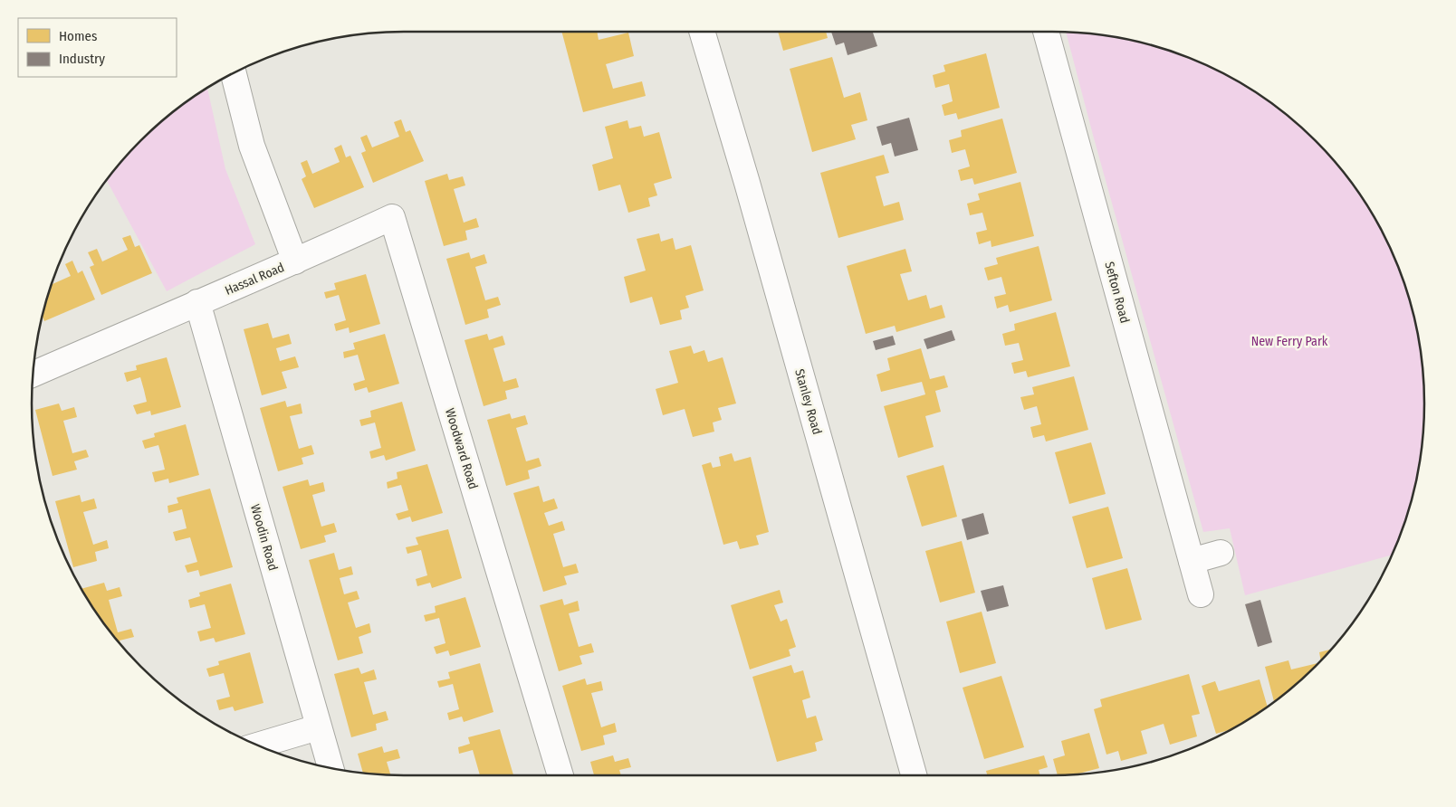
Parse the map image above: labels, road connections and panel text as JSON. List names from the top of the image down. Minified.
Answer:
{"streets":{"street":["Hassal Road","Sefton Road","Stanley Road","Woodward Road","Woodin Road"]},"crossings":[["Hassal Road","Woodward Road"],["Hassal Road","Woodin Road"]],"parks":["New Ferry Park"],"legend":["Homes","Industry"]}
